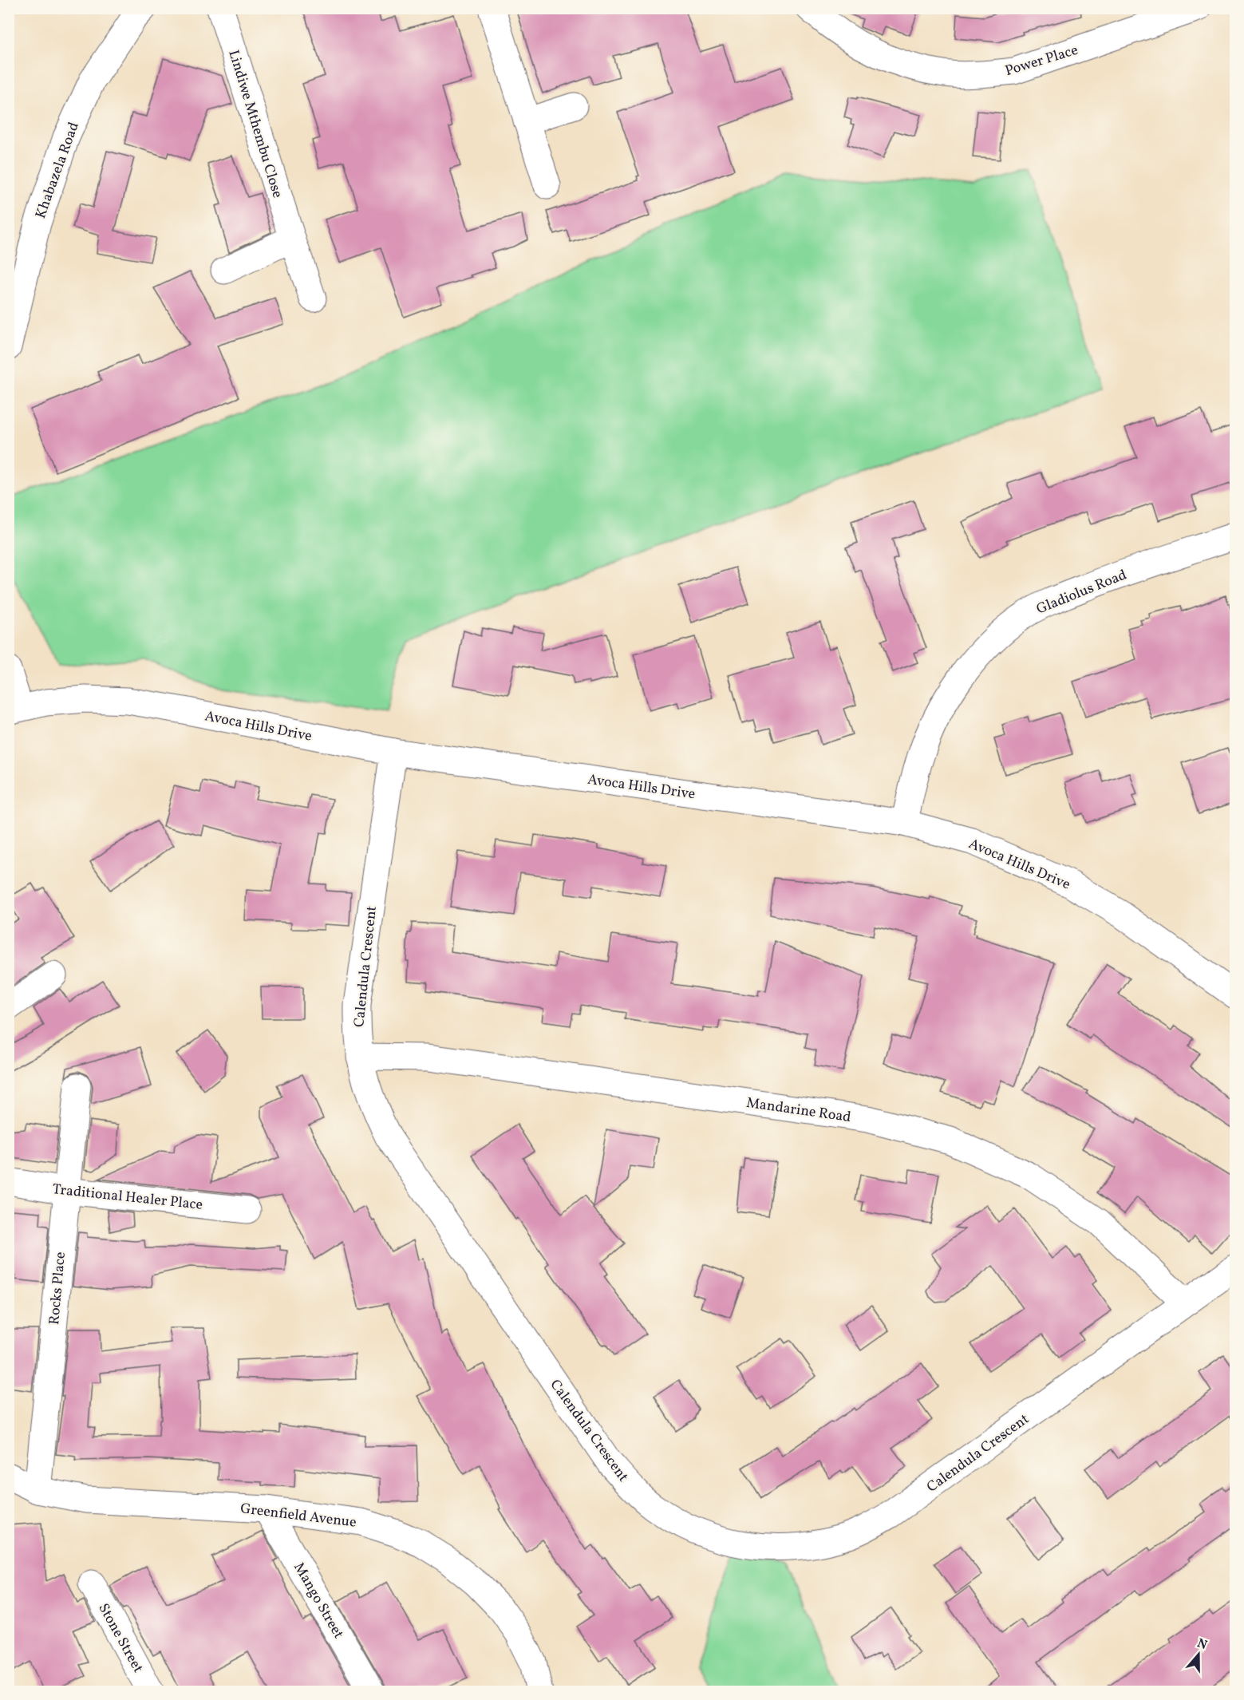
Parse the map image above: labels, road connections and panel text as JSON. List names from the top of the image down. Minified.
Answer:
{"streets":{"street":["Power Place","Lindiwe Mthembu Close","Khabazela Road","Gladiolus Road","Avoca Hills Drive","Calendula Crescent","Mandarine Road","Traditional Healer Place","Rocks Place","Greenfield Avenue","Mango Street","Stone Street"]},"crossings":[["Gladiolus Road","Avoca Hills Drive"],["Avoca Hills Drive","Calendula Crescent"],["Calendula Crescent","Mandarine Road"],["Traditional Healer Place","Rocks Place"],["Rocks Place","Greenfield Avenue"],["Greenfield Avenue","Mango Street"]],"north":"top"}
